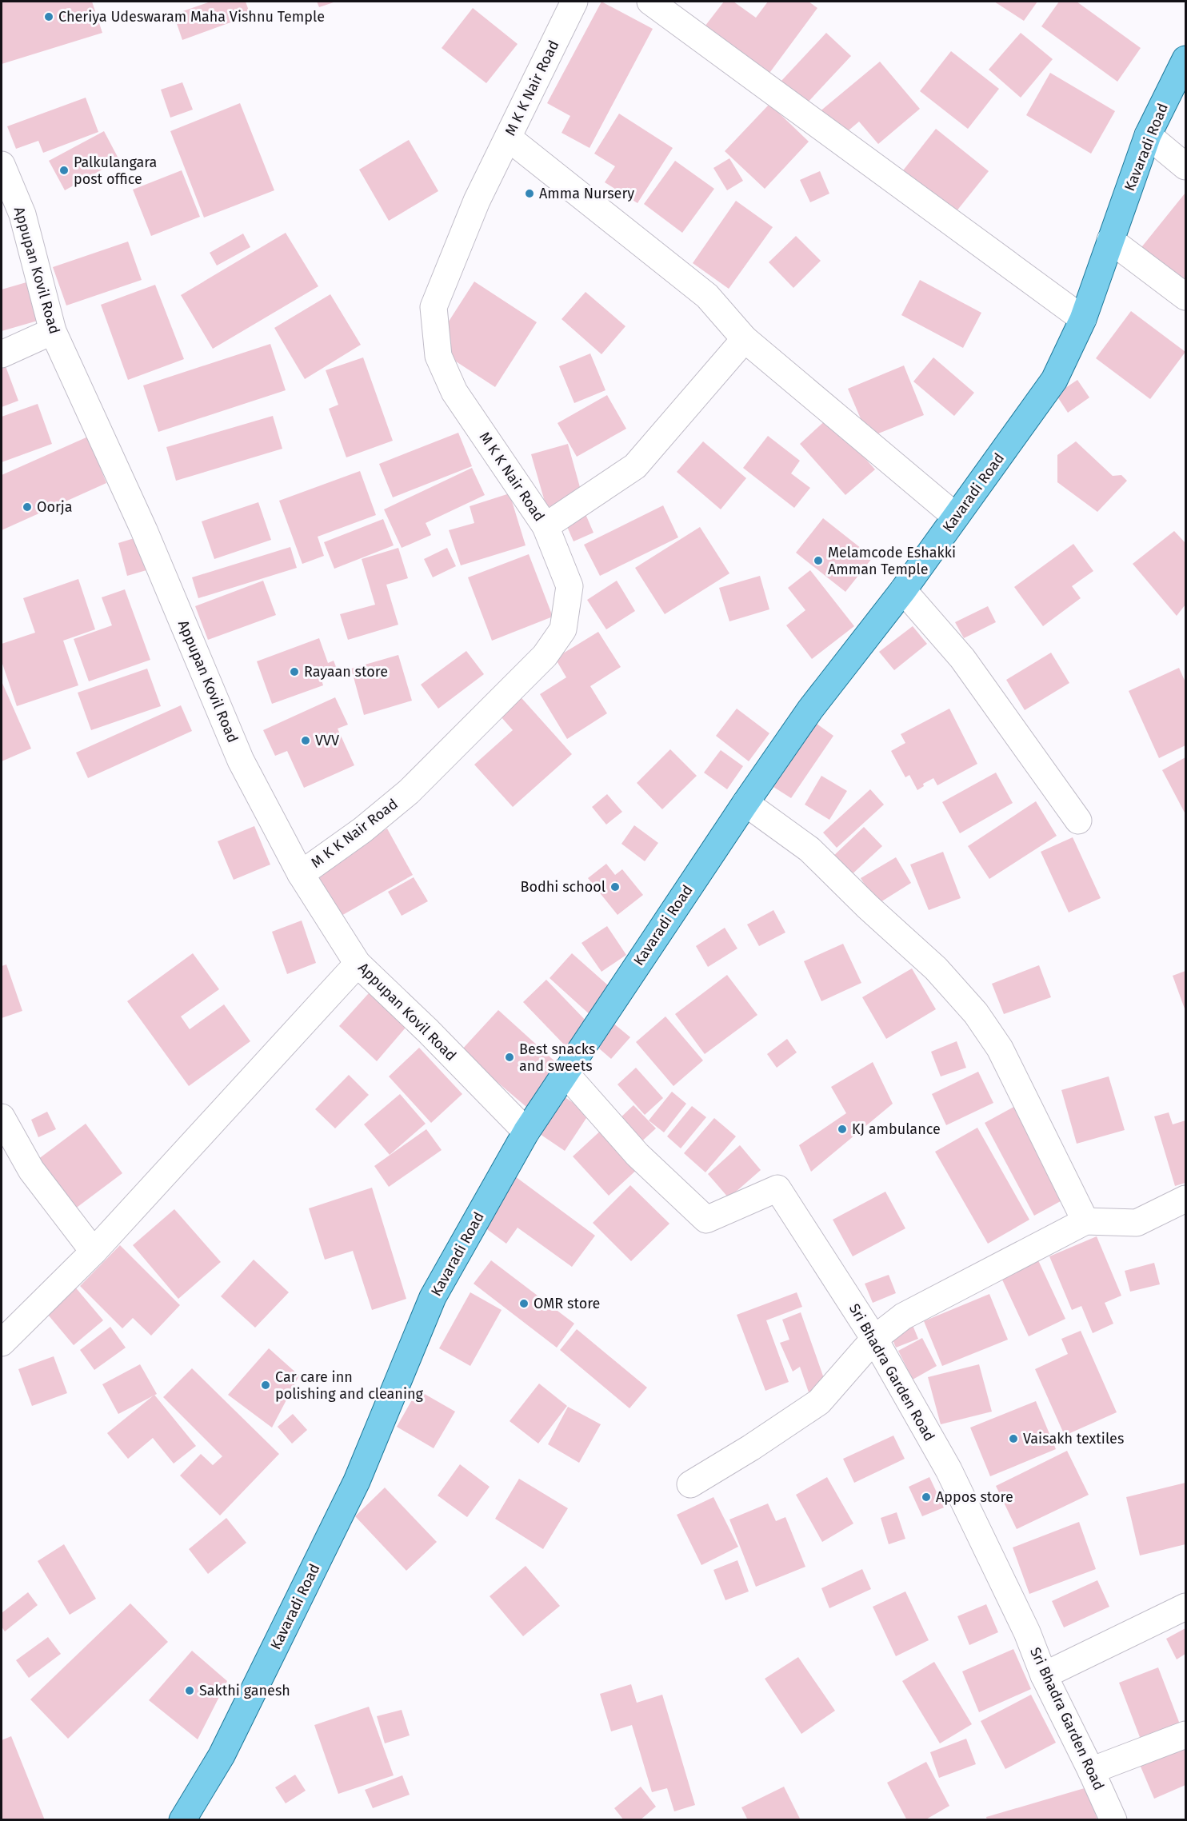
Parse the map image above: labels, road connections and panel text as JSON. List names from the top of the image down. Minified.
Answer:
{"streets":{"main road":["Kavaradi Road"],"street":["M K K Nair Road","Appupan Kovil Road","Sri Bhadra Garden Road"]},"crossings":[["M K K Nair Road","Appupan Kovil Road"],["Kavaradi Road","Appupan Kovil Road"],["Kavaradi Road","Sri Bhadra Garden Road"]],"places":["Cheriya Udeswaram Maha Vishnu Temple","Palkulangara post office","Amma Nursery","Oorja","Melamcode Eshakki Amman Temple","Rayaan store","VVV","Bodhi school","Best snacks and sweets","KJ ambulance","OMR store","Car care inn polishing and cleaning","Vaisakh textiles","Appos store","Sakthi ganesh"]}
